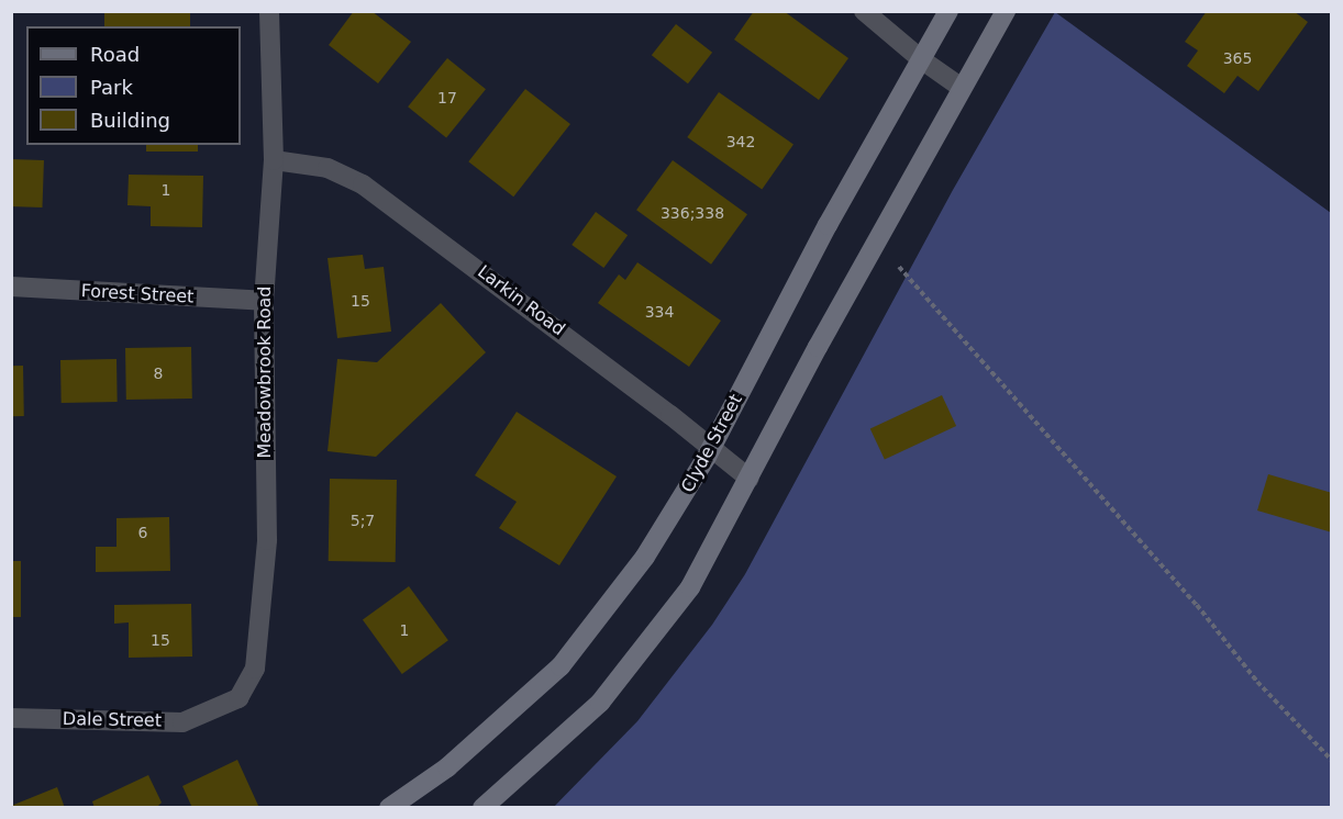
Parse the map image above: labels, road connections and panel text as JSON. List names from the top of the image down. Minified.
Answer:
{"streets":{"main road":["Clyde Street"],"street":["Forest Street","Larkin Road","Meadowbrook Road","Dale Street"]},"crossings":[["Forest Street","Meadowbrook Road"],["Larkin Road","Meadowbrook Road"],["Larkin Road","Clyde Street"],["Meadowbrook Road","Dale Street"]],"house_numbers":["365","17","342","1","336;338","15","334","8","5;7","6","1","15"],"legend":["Road","Park","Building"]}
